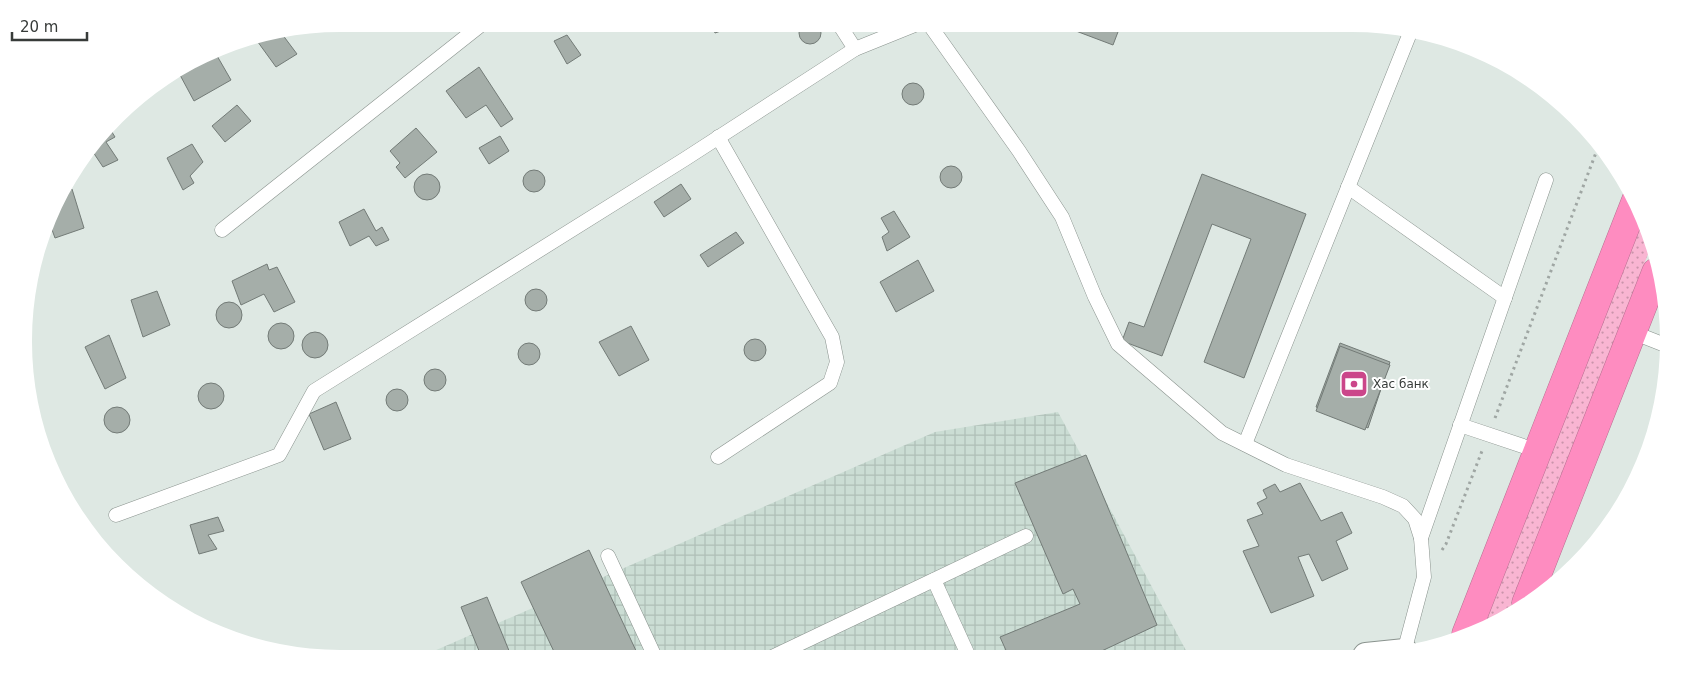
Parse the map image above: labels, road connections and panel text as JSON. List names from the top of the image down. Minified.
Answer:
{"places":{"bank":["Хас банк"]},"scale_bar":"20 m"}
